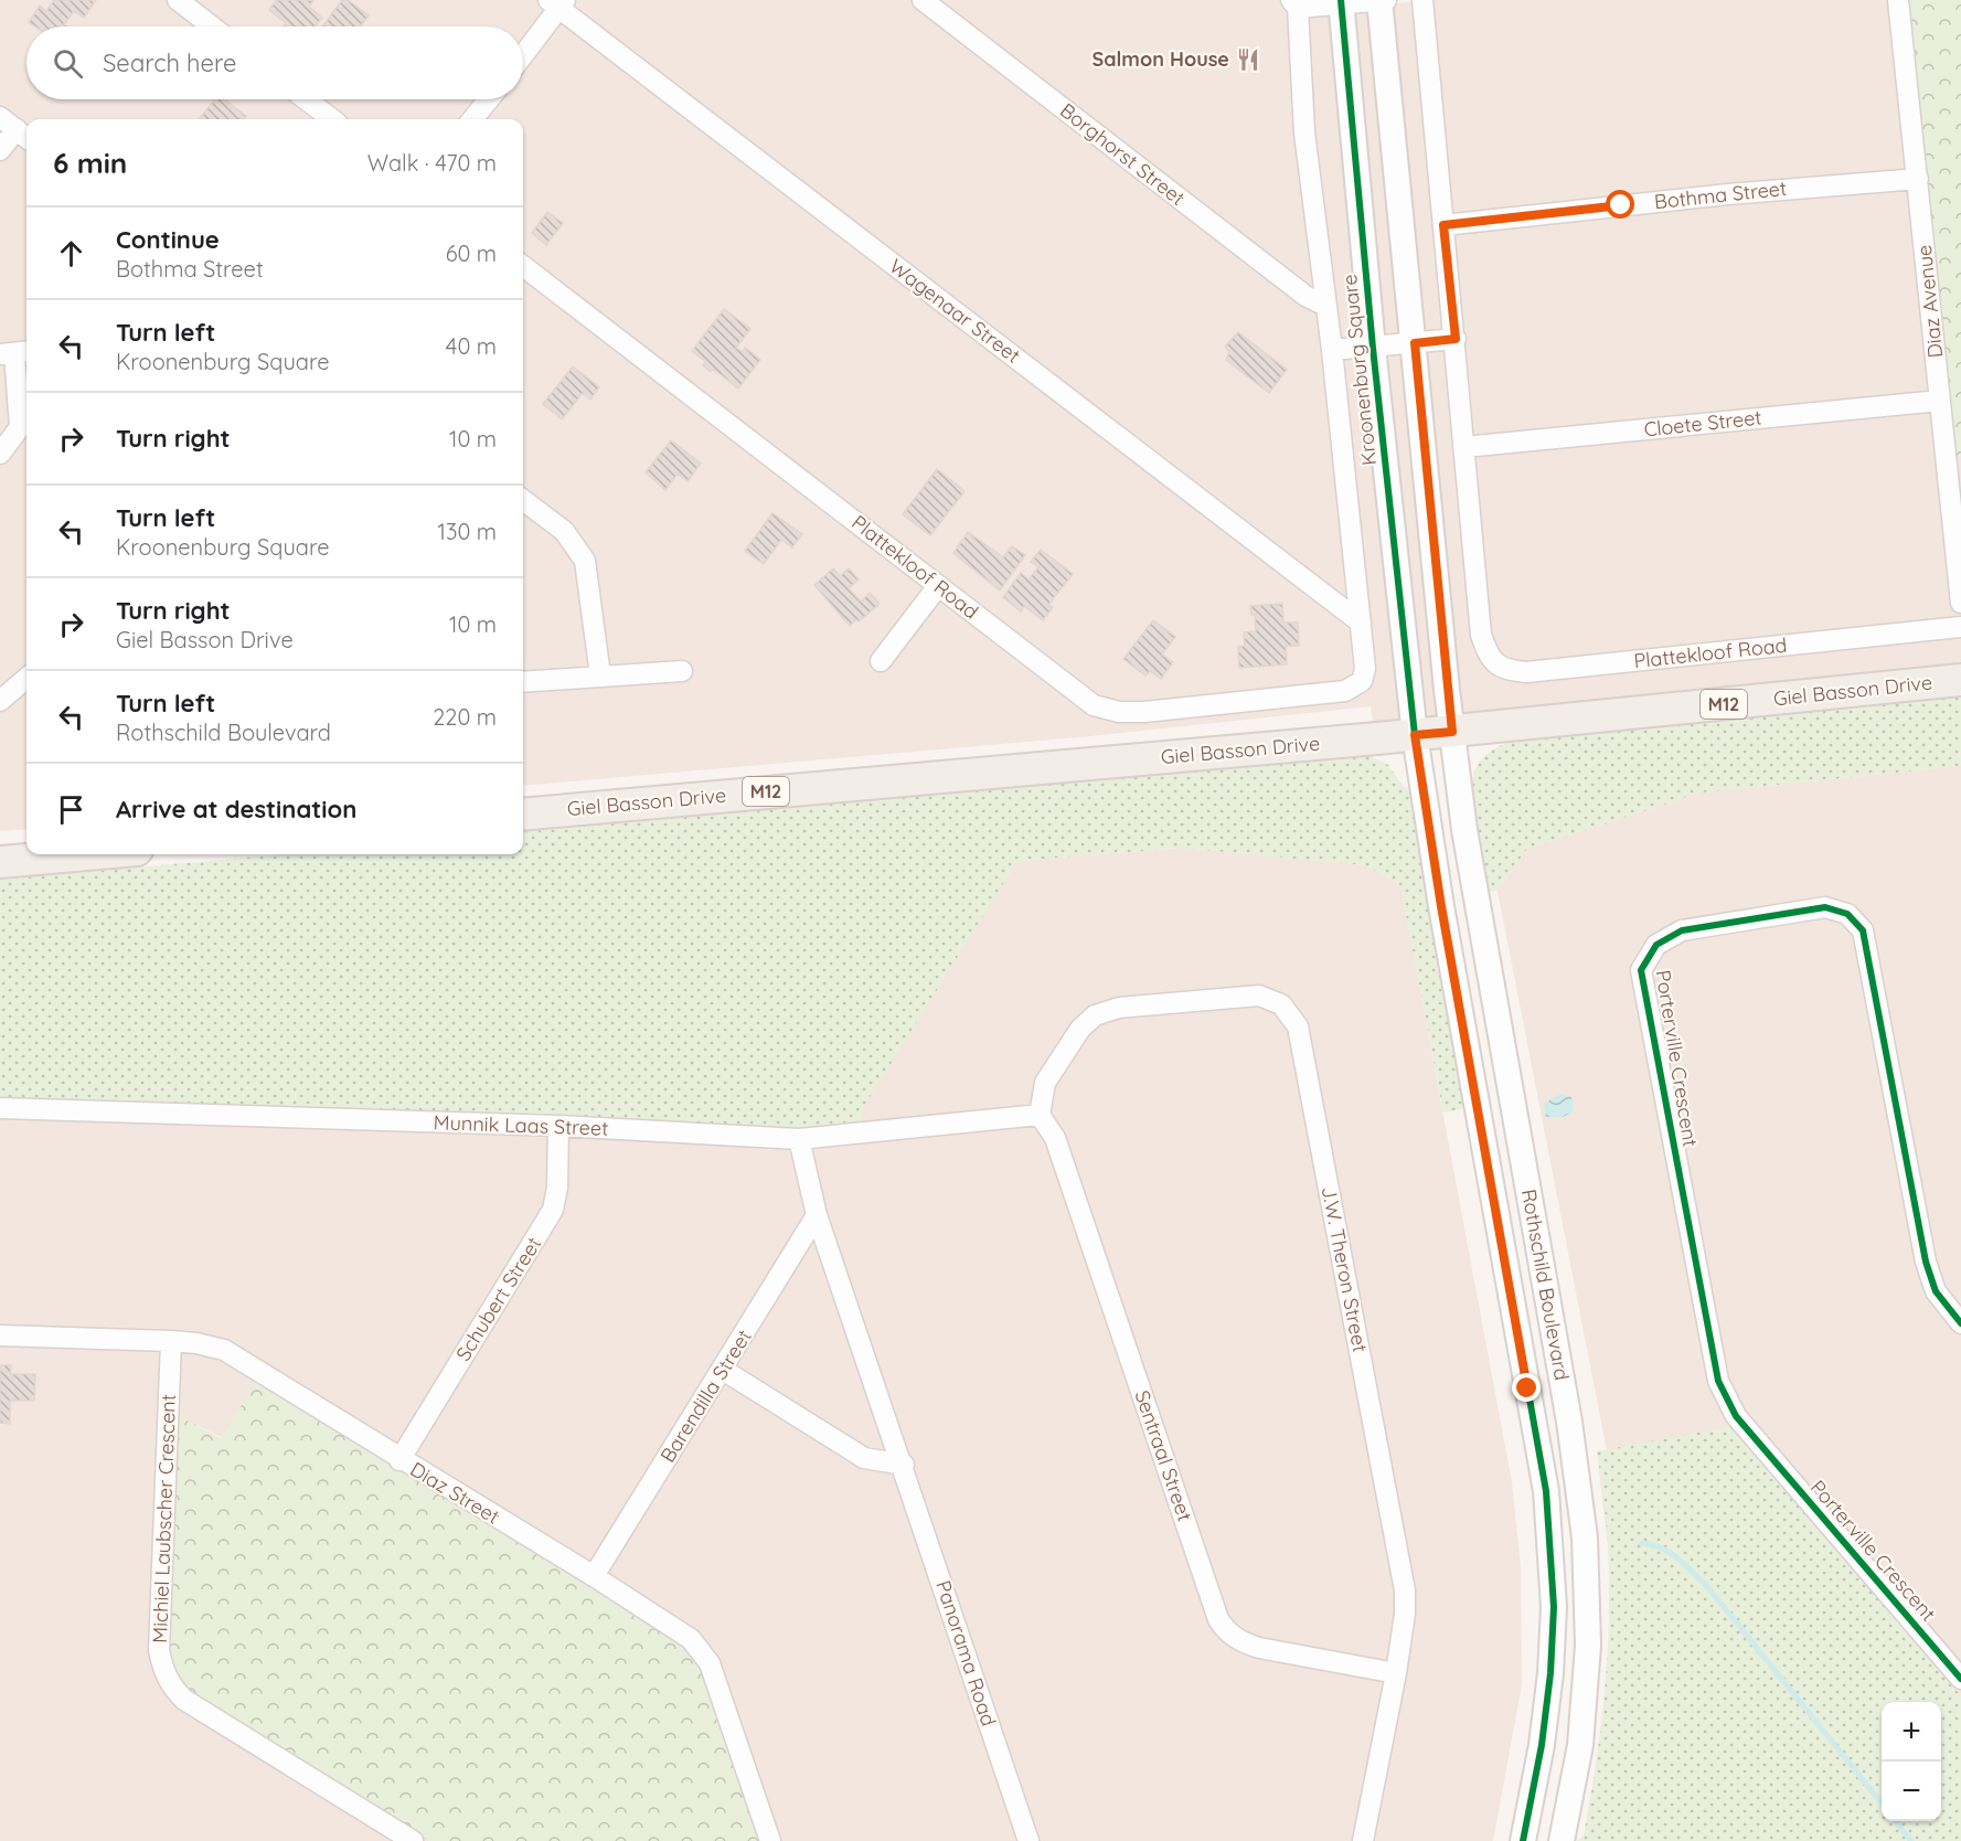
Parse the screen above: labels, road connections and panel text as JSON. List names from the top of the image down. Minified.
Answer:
{"streets":{"main road":["Giel Basson Drive","M12"],"street":["Borghorst Street","Bothma Street","Diaz Avenue","Wagenaar Street","Kroonenburg Square","Cloete Street","Plattekloof Road","Porterville Crescent","Munnik Laas Street","J.W. Theron Street","Rothschild Boulevard","Schubert Street","Barendilla Street","Sentraal Street","Diaz Street","Michiel Laubscher Crescent","Panorama Road"]},"crossings":[["Borghorst Street","Kroonenburg Square"],["Bothma Street","Diaz Avenue"],["Diaz Avenue","Cloete Street"],["Wagenaar Street","Kroonenburg Square"],["Kroonenburg Square","Plattekloof Road"],["Kroonenburg Square","Giel Basson Drive"],["Kroonenburg Square","Rothschild Boulevard"],["Cloete Street","Plattekloof Road"],["Giel Basson Drive","Rothschild Boulevard"],["Munnik Laas Street","J.W. Theron Street"],["Munnik Laas Street","Schubert Street"],["Munnik Laas Street","Sentraal Street"],["Munnik Laas Street","Panorama Road"],["J.W. Theron Street","Sentraal Street"],["Schubert Street","Diaz Street"],["Barendilla Street","Diaz Street"],["Barendilla Street","Panorama Road"],["Diaz Street","Michiel Laubscher Crescent"]],"places":{"restaurant":["Salmon House"]},"page":{"search":"Search here","heading":["6 min","Walk · 470 m"],"list":[["Continue","Bothma Street","60 m"],["Turn left","Kroonenburg Square","40 m"],["Turn right","10 m"],["Turn left","Kroonenburg Square","130 m"],["Turn right","Giel Basson Drive","10 m"],["Turn left","Rothschild Boulevard","220 m"],"Arrive at destination"],"map_buttons":["+","−"]}}
